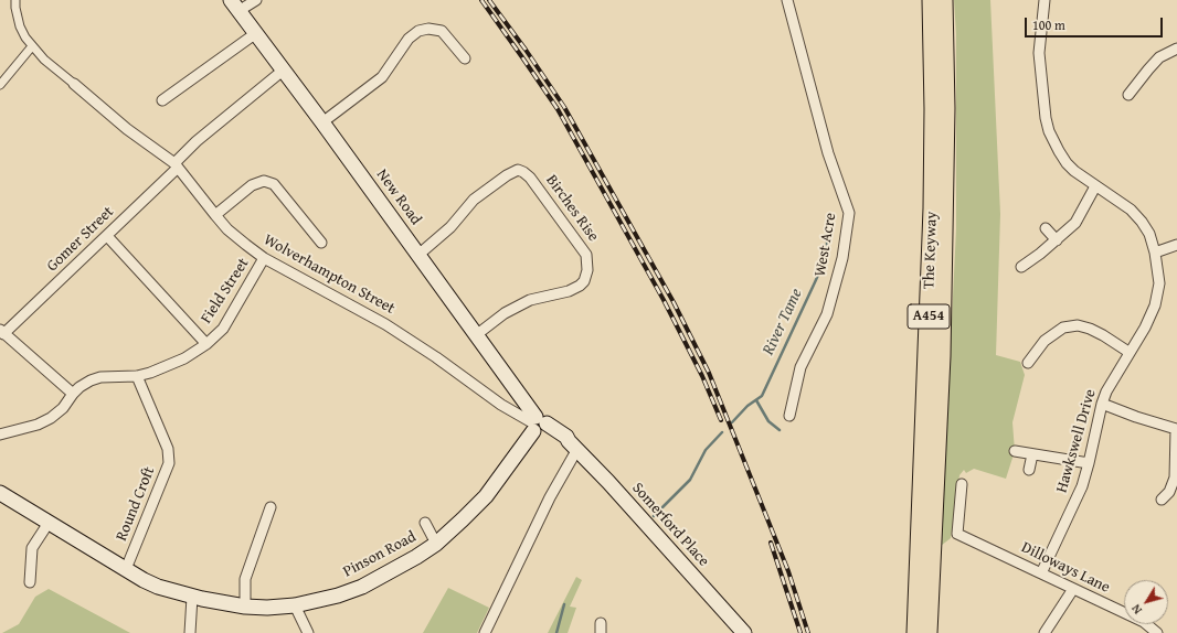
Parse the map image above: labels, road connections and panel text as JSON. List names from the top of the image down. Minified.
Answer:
{"streets":{"highway":["The Keyway","A454"],"main road":["New Road","Somerford Place","Pinson Road"],"street":["Birches Rise","Gomer Street","West Acre","Wolverhampton Street","Field Street","Hawkswell Drive","Round Croft","Dilloways Lane"]},"crossings":[["New Road","Birches Rise"],["New Road","Gomer Street"],["New Road","Wolverhampton Street"],["New Road","Somerford Place"],["New Road","Pinson Road"],["Gomer Street","Wolverhampton Street"],["Wolverhampton Street","Field Street"],["Wolverhampton Street","Somerford Place"],["Wolverhampton Street","Pinson Road"],["Field Street","Round Croft"],["Hawkswell Drive","Dilloways Lane"],["Round Croft","Pinson Road"],["Somerford Place","Pinson Road"]],"water":["River Tame"],"scale_bar":"100 m","north":"bottom left"}
